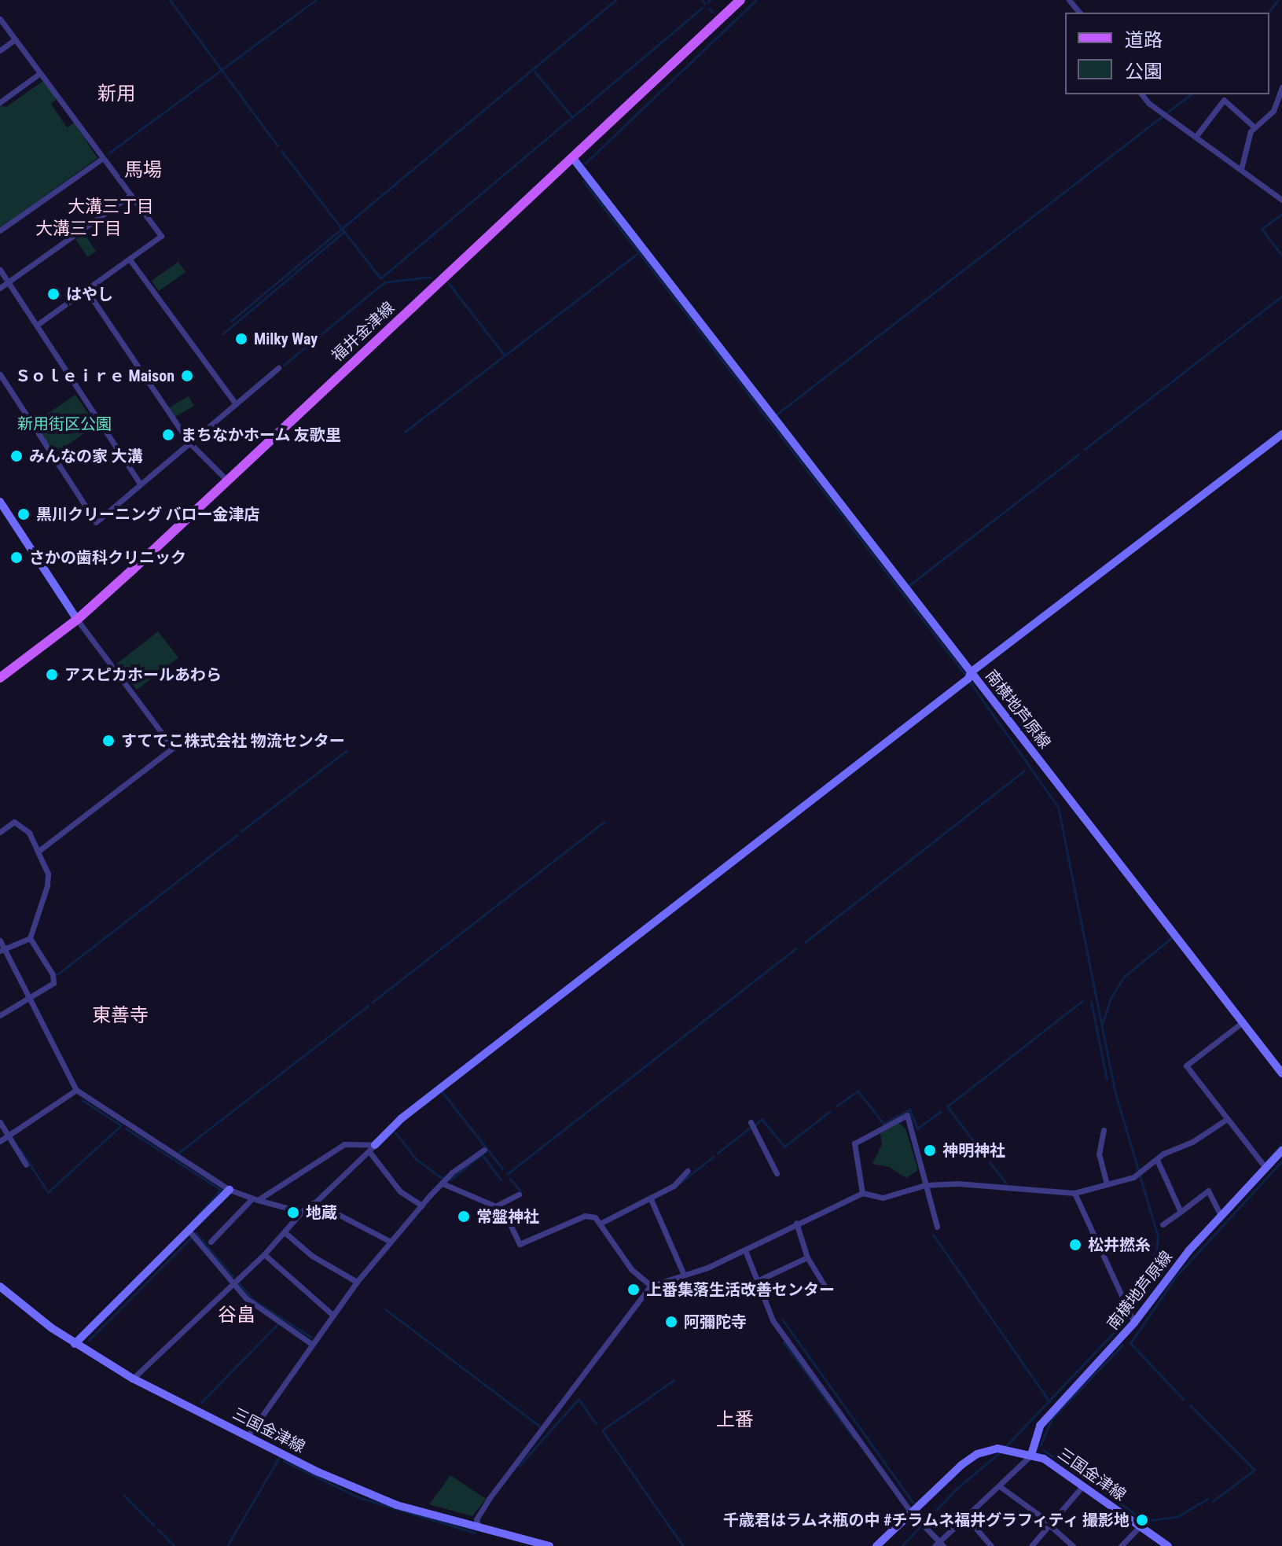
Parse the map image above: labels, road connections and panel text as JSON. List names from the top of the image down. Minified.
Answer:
{"streets":{"main road":["福井金津線","南横地芦原線","三国金津線"]},"crossings":[["南横地芦原線","三国金津線"]],"districts":["新用","馬場","大溝三丁目","大溝三丁目","東善寺","谷畠","上番"],"parks":["新用街区公園"],"places":["はやし","Milky Way","Ｓｏｌｅｉｒｅ Maison","まちなかホーム 友歌里","みんなの家 大溝","黒川クリーニング バロー金津店","さかの歯科クリニック","アスピカホールあわら","すててこ株式会社 物流センター","神明神社","地蔵","常盤神社","松井撚糸","上番集落生活改善センター","阿彌陀寺","千歳君はラムネ瓶の中 #チラムネ福井グラフィティ 撮影地"],"legend":["道路","公園"]}
